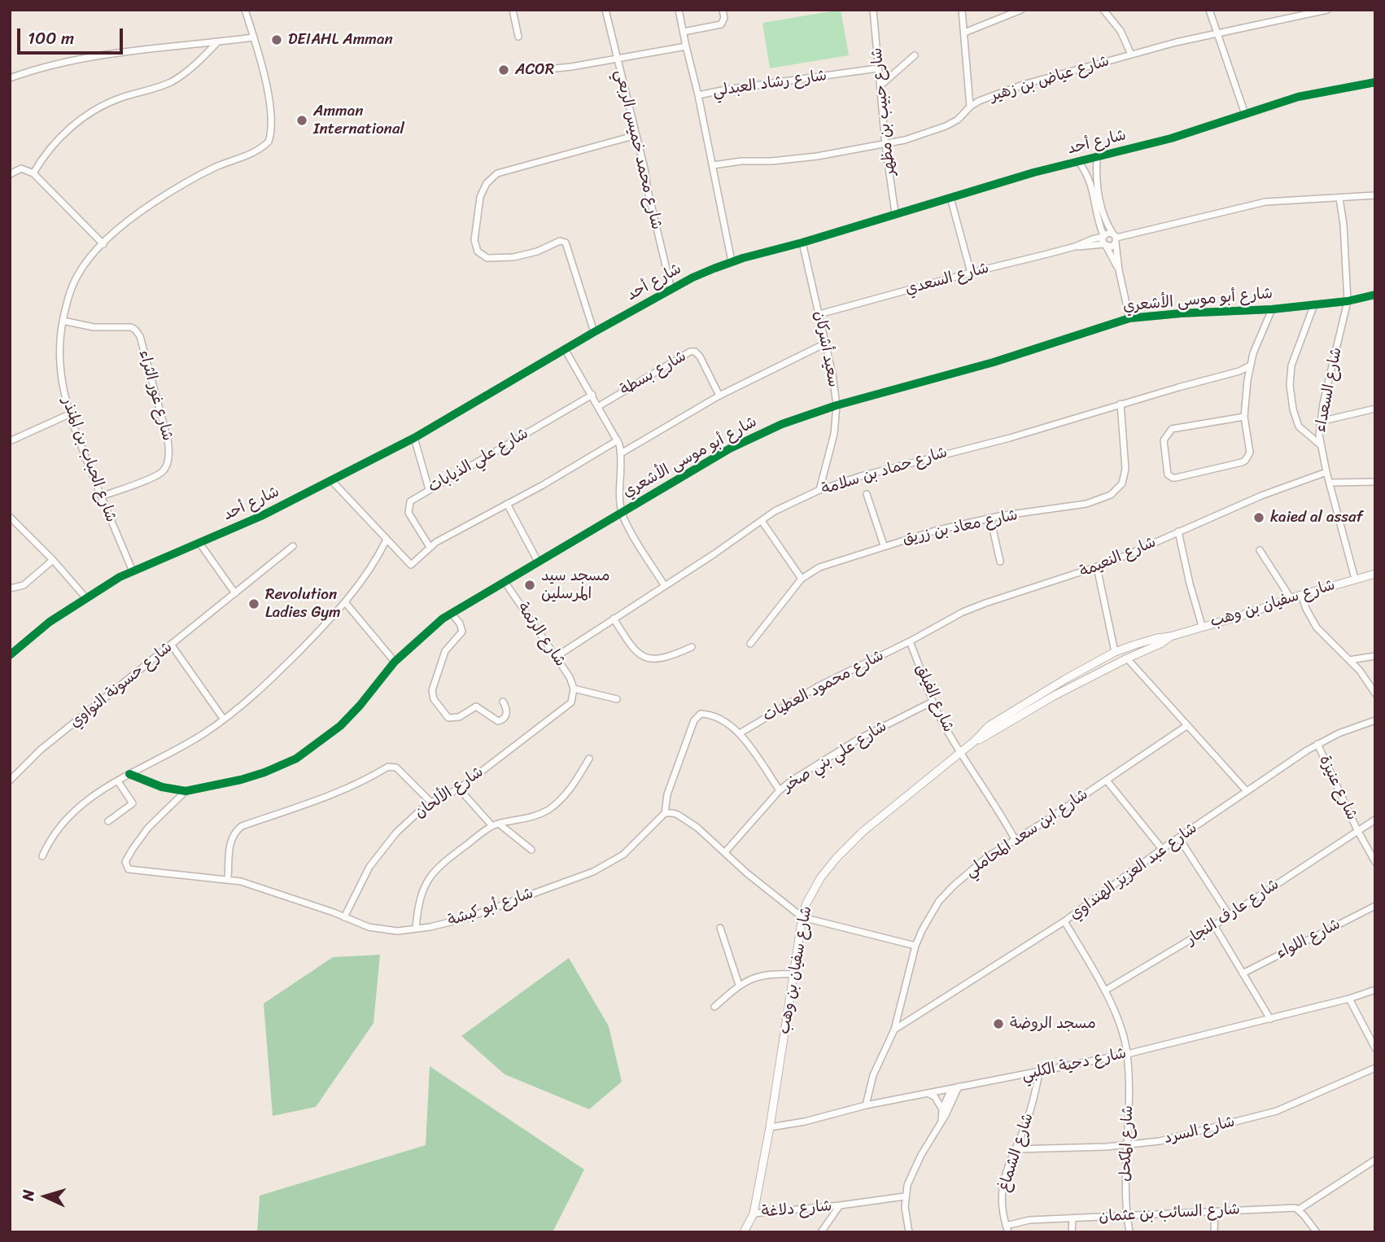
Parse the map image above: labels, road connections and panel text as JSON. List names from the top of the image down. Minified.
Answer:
{"streets":{"street":["شارع عياض بن زهير","شارع رشاد العبدلي","شارع حبيب بن مظهر","شارع أحد","شارع محمد خميس الربعي","شارع السعدي","شارع أبو موسى الأشعري","سعيد أشركان","شارع بسطة","شارع السعداء","شارع غور الثراء","شارع الحباب بن المنذر","شارع علي الذيابات","شارع حماد بن سلامة","شارع معاذ بن زريق","شارع النعيمة","شارع سفيان بن وهب","شارع الرتمة","شارع حسونة النواوي","شارع محمود العطيات","شارع الفيلق","شارع علي بني صخر","شارع عنيزة","شارع الألحان","شارع ابن سعد المحاملي","شارع عبد العزيز الهنداوي","شارع أبو كبشة","شارع عارف النجار","شارع اللواء","شارع دحية الكلبي","شارع السرد","شارع المكحل","شارع الشماغ","شارع دلاغة","شارع السائب بن عثمان"]},"crossings":[["شارع عياض بن زهير","شارع حبيب بن مظهر"],["شارع رشاد العبدلي","شارع حبيب بن مظهر"],["شارع حبيب بن مظهر","شارع أحد"],["شارع أحد","شارع محمد خميس الربعي"],["شارع أحد","سعيد أشركان"],["شارع أحد","شارع الحباب بن المنذر"],["شارع السعدي","سعيد أشركان"],["شارع أبو موسى الأشعري","سعيد أشركان"],["شارع أبو موسى الأشعري","شارع السعداء"],["شارع أبو موسى الأشعري","شارع الرتمة"],["شارع أبو موسى الأشعري","شارع أبو كبشة"],["سعيد أشركان","شارع حماد بن سلامة"],["شارع السعداء","شارع النعيمة"],["شارع السعداء","شارع سفيان بن وهب"],["شارع غور الثراء","شارع الحباب بن المنذر"],["شارع حماد بن سلامة","شارع معاذ بن زريق"],["شارع حماد بن سلامة","شارع الرتمة"],["شارع النعيمة","شارع محمود العطيات"],["شارع النعيمة","شارع الفيلق"],["شارع سفيان بن وهب","شارع الفيلق"],["شارع سفيان بن وهب","شارع دحية الكلبي"],["شارع سفيان بن وهب","شارع دلاغة"],["شارع الرتمة","شارع الألحان"],["شارع محمود العطيات","شارع الفيلق"],["شارع الفيلق","شارع علي بني صخر"],["شارع الفيلق","شارع ابن سعد المحاملي"],["شارع عنيزة","شارع عبد العزيز الهنداوي"],["شارع عنيزة","شارع عارف النجار"],["شارع الألحان","شارع أبو كبشة"],["شارع ابن سعد المحاملي","شارع عبد العزيز الهنداوي"],["شارع ابن سعد المحاملي","شارع دحية الكلبي"],["شارع عبد العزيز الهنداوي","شارع المكحل"],["شارع عارف النجار","شارع المكحل"],["شارع دحية الكلبي","شارع المكحل"],["شارع دحية الكلبي","شارع الشماغ"],["شارع السرد","شارع المكحل"],["شارع السرد","شارع الشماغ"],["شارع المكحل","شارع السائب بن عثمان"],["شارع الشماغ","شارع السائب بن عثمان"]],"places":["DEIAHL Amman","ACOR","Amman International","kaied al assaf","مسجد سيد المرسلين","Revolution Ladies Gym","مسجد الروضة"],"scale_bar":"100 m","north":"left"}
